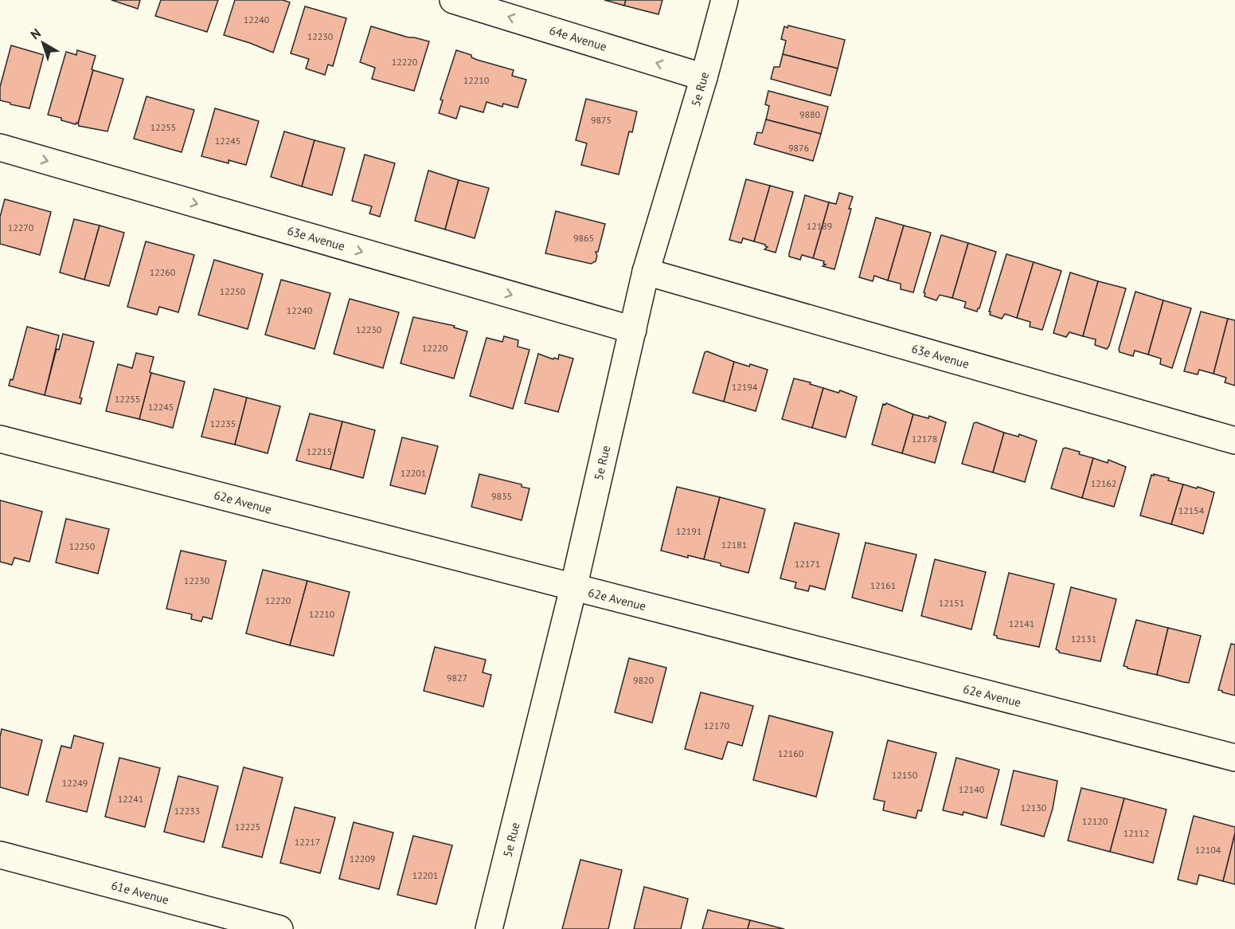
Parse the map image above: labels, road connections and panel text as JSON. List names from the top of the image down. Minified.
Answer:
{"streets":{"street":["64e Avenue","5e Rue","63e Avenue","62e Avenue","61e Avenue"]},"crossings":[["64e Avenue","5e Rue"],["5e Rue","63e Avenue"],["5e Rue","62e Avenue"]],"one_way":["64e Avenue","63e Avenue"],"house_numbers":["12240","12230","12220","12210","9880","9875","12255","12245","9876","12189","12270","9865","12260","12250","12240","12230","12220","12194","12255","12245","12235","12178","12215","12201","12162","9835","12154","12191","12181","12250","12171","12230","12161","12220","12151","12210","12141","12131","9827","9820","12170","12160","12150","12249","12140","12241","12130","12233","12120","12225","12112","12217","12104","12209","12201"],"north":"top left"}
